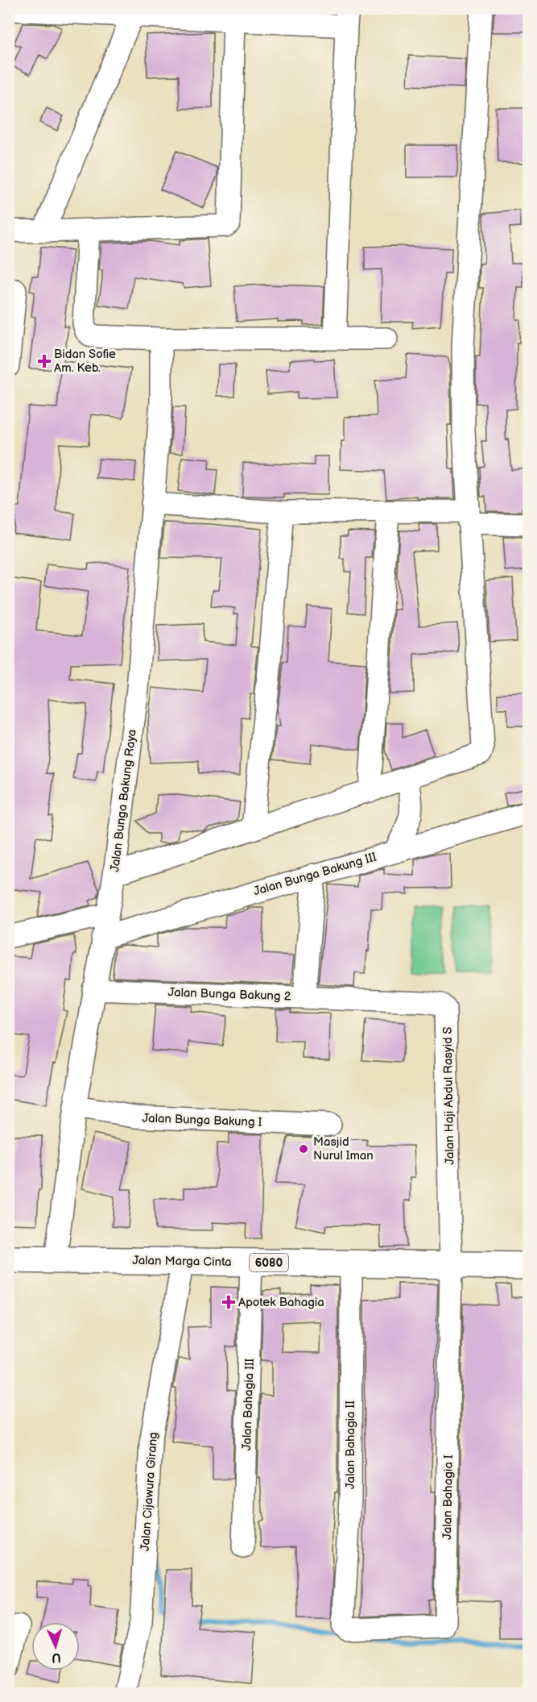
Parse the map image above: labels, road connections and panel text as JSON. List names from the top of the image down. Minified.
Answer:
{"streets":{"main road":["Jalan Marga Cinta","6080"],"street":["Jalan Bunga Bakung Raya","Jalan Bunga Bakung III","Jalan Bunga Bakung 2","Jalan Haji Abdul Rasyid S","Jalan Bunga Bakung I","Jalan Bahagia III","Jalan Bahagia II","Jalan Cijawura Girang","Jalan Bahagia I"]},"crossings":[["Jalan Bunga Bakung Raya","Jalan Bunga Bakung III"],["Jalan Bunga Bakung Raya","Jalan Bunga Bakung 2"],["Jalan Bunga Bakung Raya","Jalan Bunga Bakung I"],["Jalan Bunga Bakung Raya","Jalan Marga Cinta"],["Jalan Bunga Bakung 2","Jalan Haji Abdul Rasyid S"],["Jalan Haji Abdul Rasyid S","Jalan Marga Cinta"],["Jalan Haji Abdul Rasyid S","Jalan Bahagia I"],["Jalan Marga Cinta","Jalan Bahagia III"],["Jalan Marga Cinta","Jalan Bahagia II"],["Jalan Marga Cinta","Jalan Cijawura Girang"],["Jalan Marga Cinta","Jalan Bahagia I"],["Jalan Bahagia II","Jalan Bahagia I"]],"places":{"health":["Bidan Sofie Am. Keb.","Apotek Bahagia"],"other":["Masjid Nurul Iman"]},"north":"bottom"}
